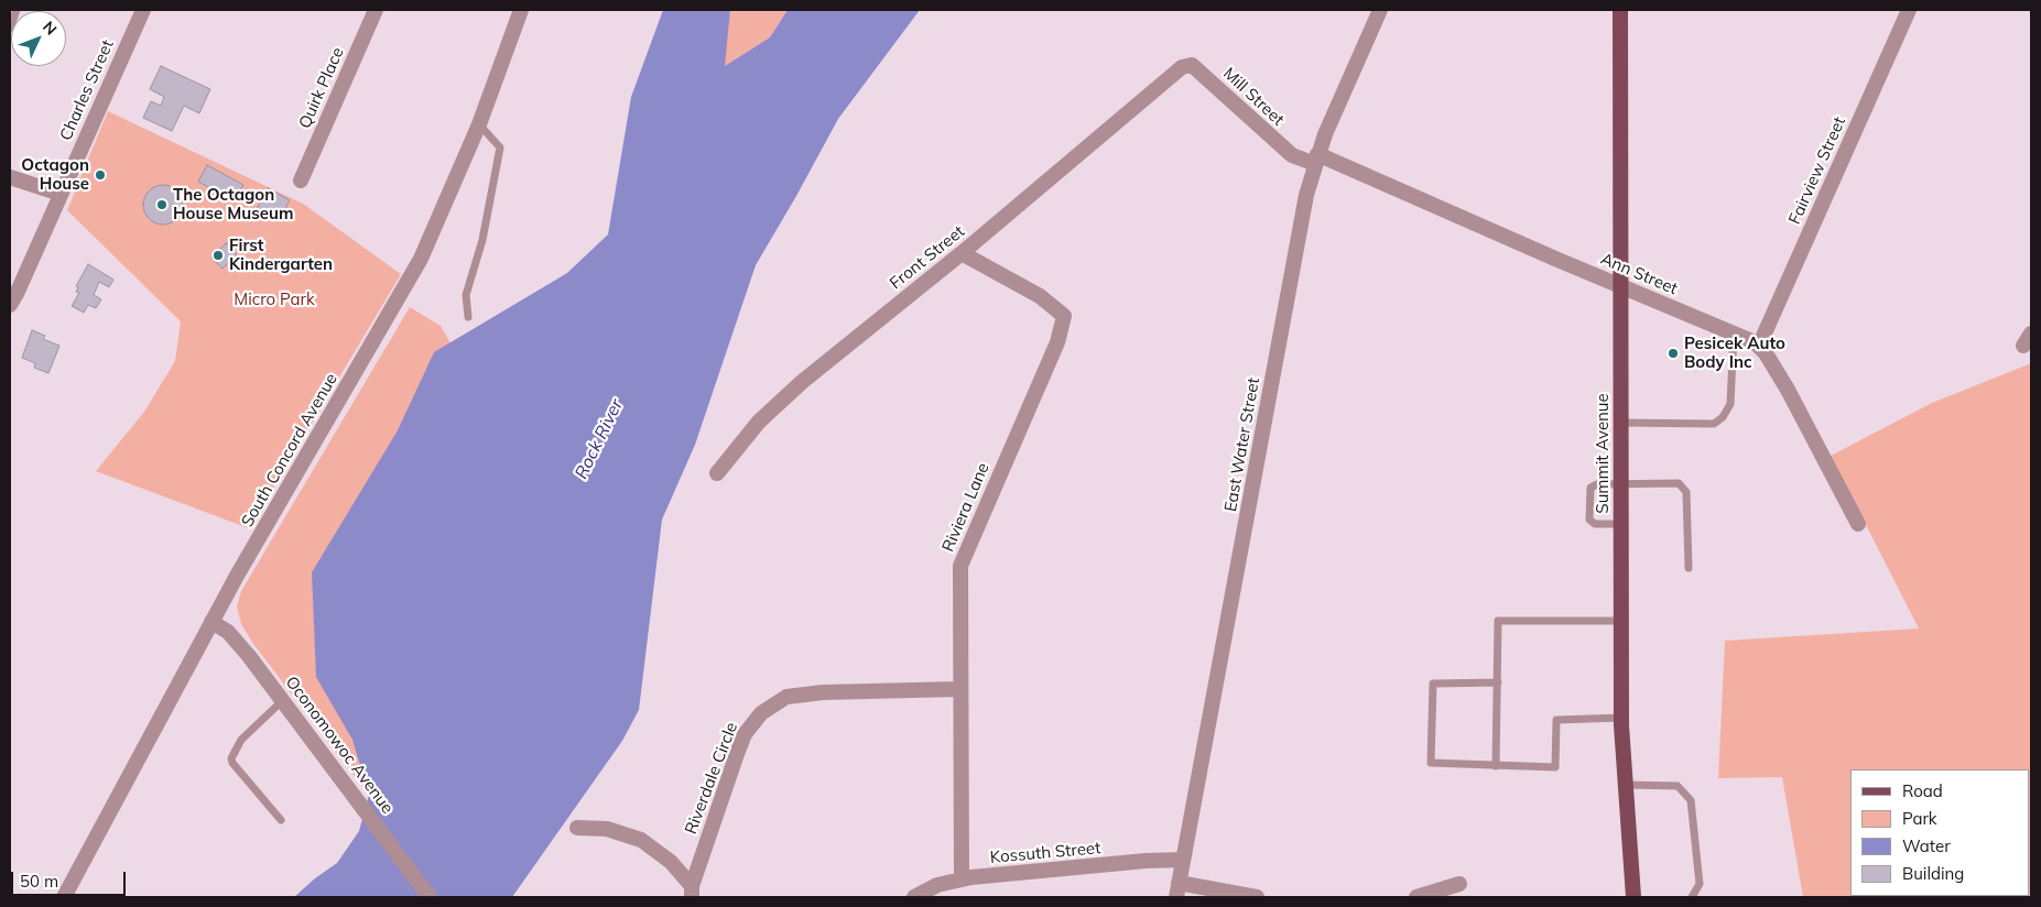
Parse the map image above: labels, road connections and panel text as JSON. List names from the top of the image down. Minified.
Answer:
{"streets":{"main road":["Summit Avenue"],"street":["Quirk Place","Charles Street","Mill Street","Fairview Street","Front Street","Ann Street","East Water Street","South Concord Avenue","Riviera Lane","Oconomowoc Avenue","Riverdale Circle","Kossuth Street"]},"crossings":[["Mill Street","Front Street"],["Mill Street","Ann Street"],["Mill Street","East Water Street"],["Fairview Street","Ann Street"],["Front Street","Riviera Lane"],["Ann Street","East Water Street"],["Ann Street","Summit Avenue"],["East Water Street","Kossuth Street"],["South Concord Avenue","Oconomowoc Avenue"],["Riviera Lane","Riverdale Circle"],["Riviera Lane","Kossuth Street"]],"water":["Rock River"],"parks":["Micro Park"],"places":["Octagon House","The Octagon House Museum","First Kindergarten","Pesicek Auto Body Inc"],"legend":["Road","Park","Water","Building"],"scale_bar":"50 m","north":"top right"}
